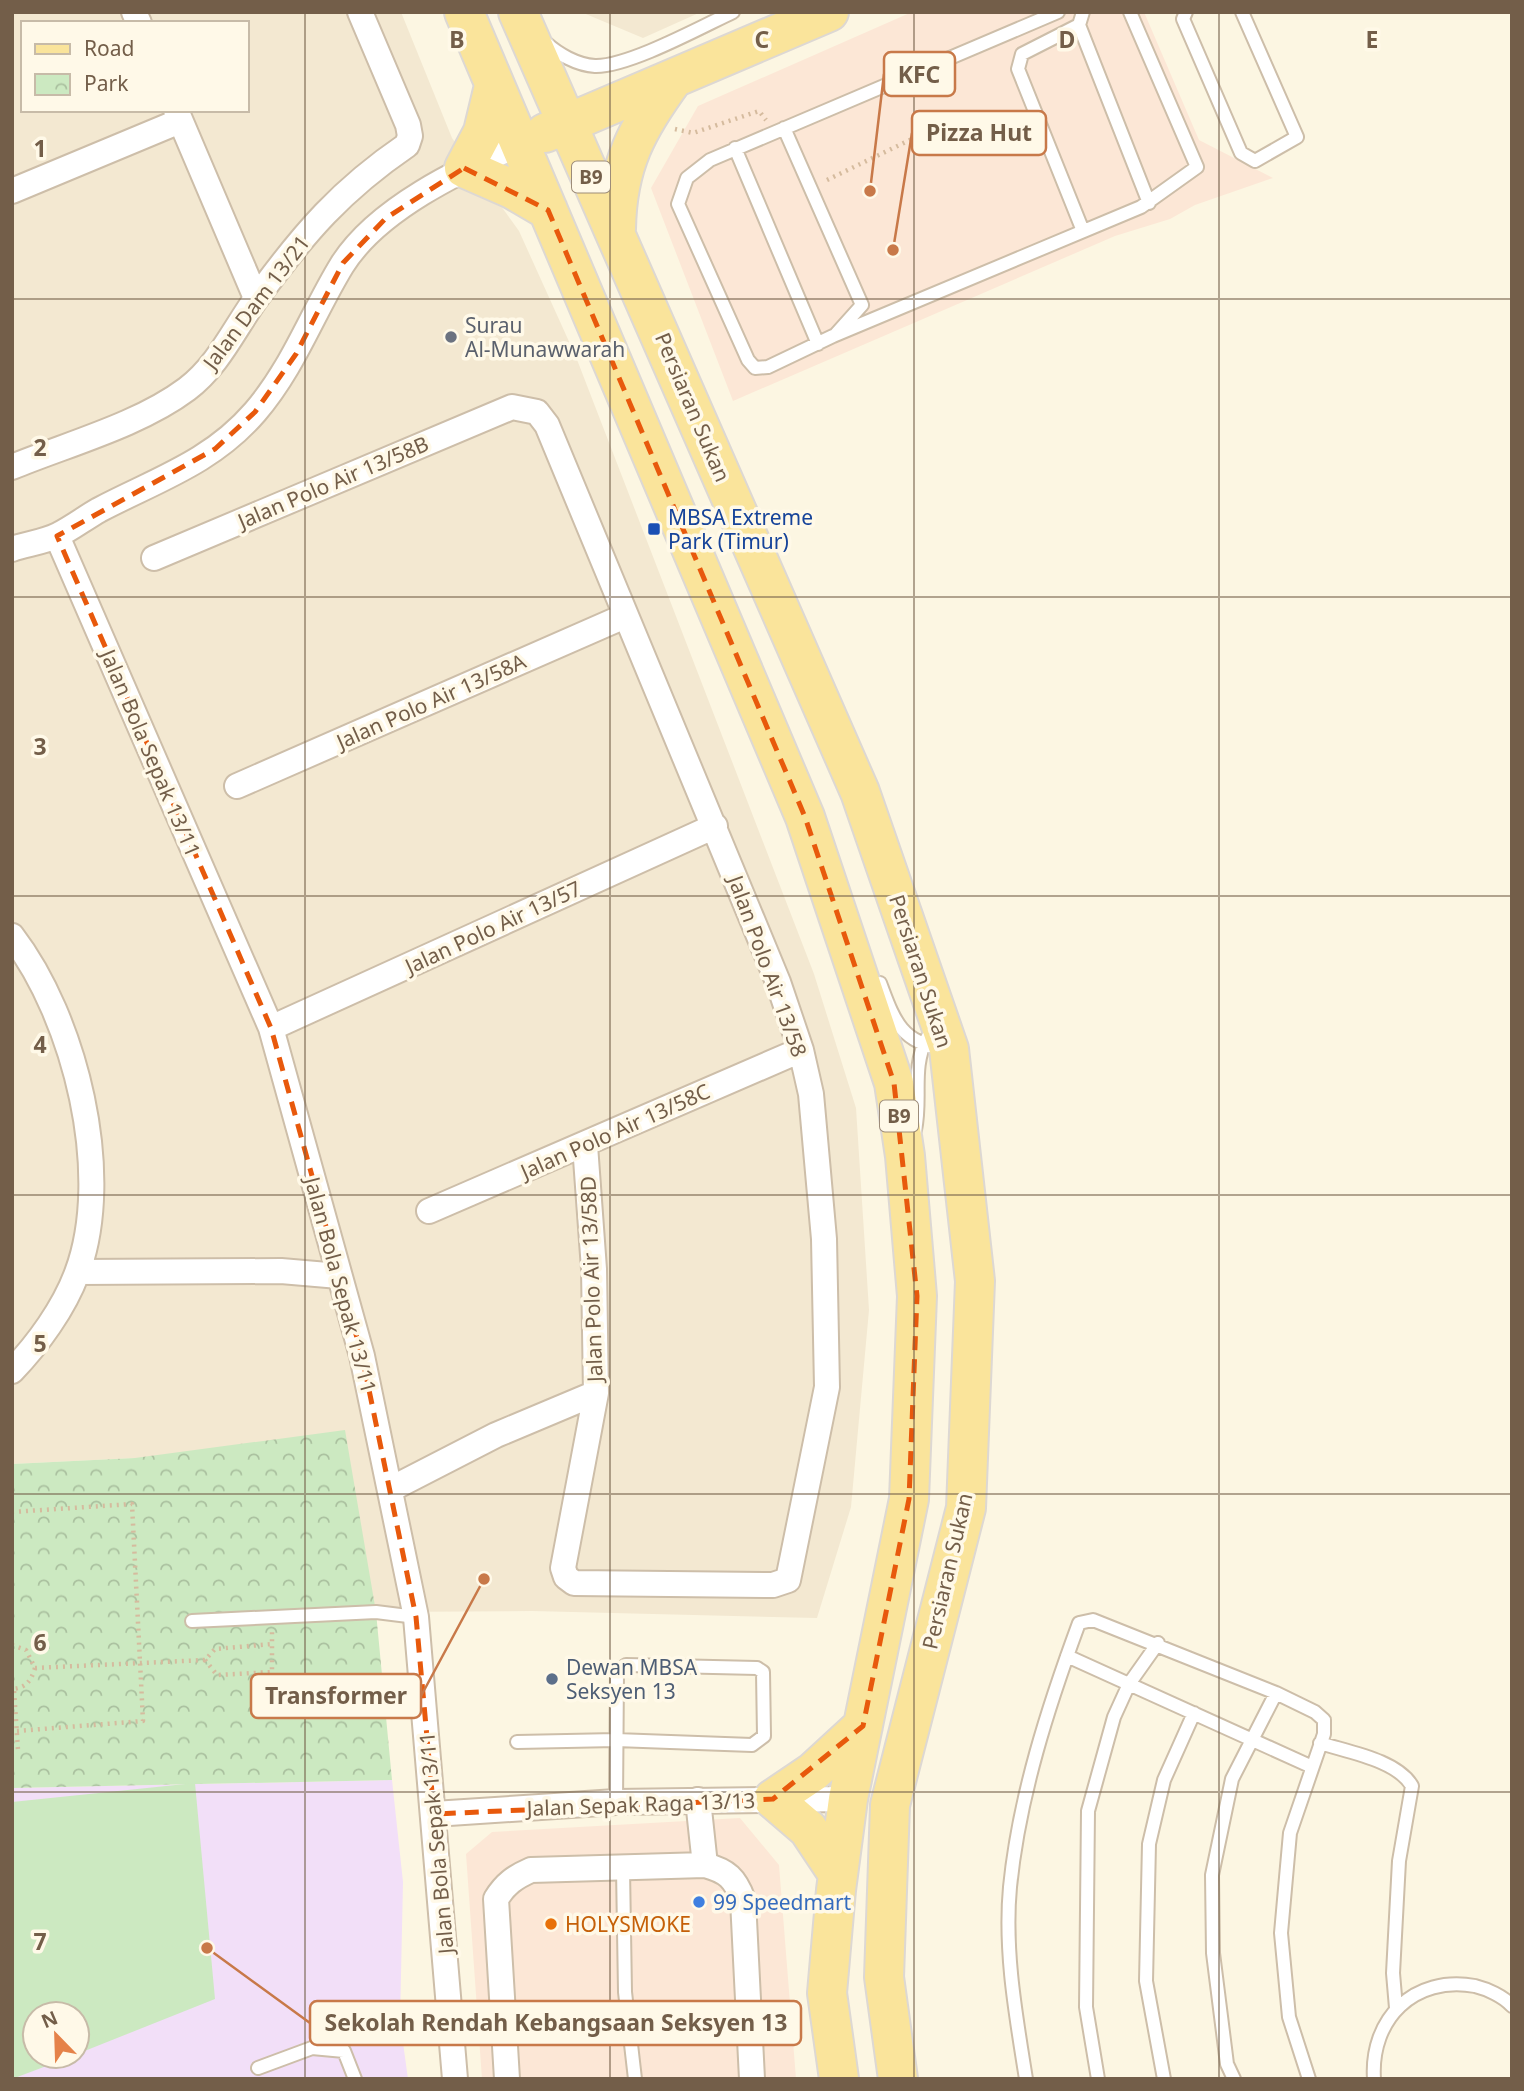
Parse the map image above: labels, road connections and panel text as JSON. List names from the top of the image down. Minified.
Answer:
{"streets":{"main road":["B9","Persiaran Sukan"],"street":["Jalan Dam 13/21","Jalan Polo Air 13/58B","Jalan Polo Air 13/58A","Jalan Bola Sepak 13/11","Jalan Polo Air 13/57","Jalan Polo Air 13/58","Jalan Polo Air 13/58C","Jalan Polo Air 13/58D","Jalan Sepak Raga 13/13"]},"crossings":[["B9","Jalan Sepak Raga 13/13"],["Jalan Polo Air 13/58B","Jalan Polo Air 13/58"],["Jalan Polo Air 13/58A","Jalan Polo Air 13/58"],["Jalan Bola Sepak 13/11","Jalan Polo Air 13/57"],["Jalan Bola Sepak 13/11","Jalan Sepak Raga 13/13"],["Jalan Polo Air 13/57","Jalan Polo Air 13/58"],["Jalan Polo Air 13/58","Jalan Polo Air 13/58C"],["Jalan Polo Air 13/58","Jalan Polo Air 13/58D"],["Jalan Polo Air 13/58C","Jalan Polo Air 13/58D"]],"places":{"other":["KFC","Pizza Hut","Surau Al-Munawwarah","Transformer","Dewan MBSA Seksyen 13","99 Speedmart","HOLYSMOKE","Sekolah Rendah Kebangsaan Seksyen 13"],"transit":["MBSA Extreme Park (Timur)"]},"legend":["Road","Park"],"north":"top left","grid":{"columns":["B","C","D","E"],"rows":["1","2","3","4","5","6","7"]}}
